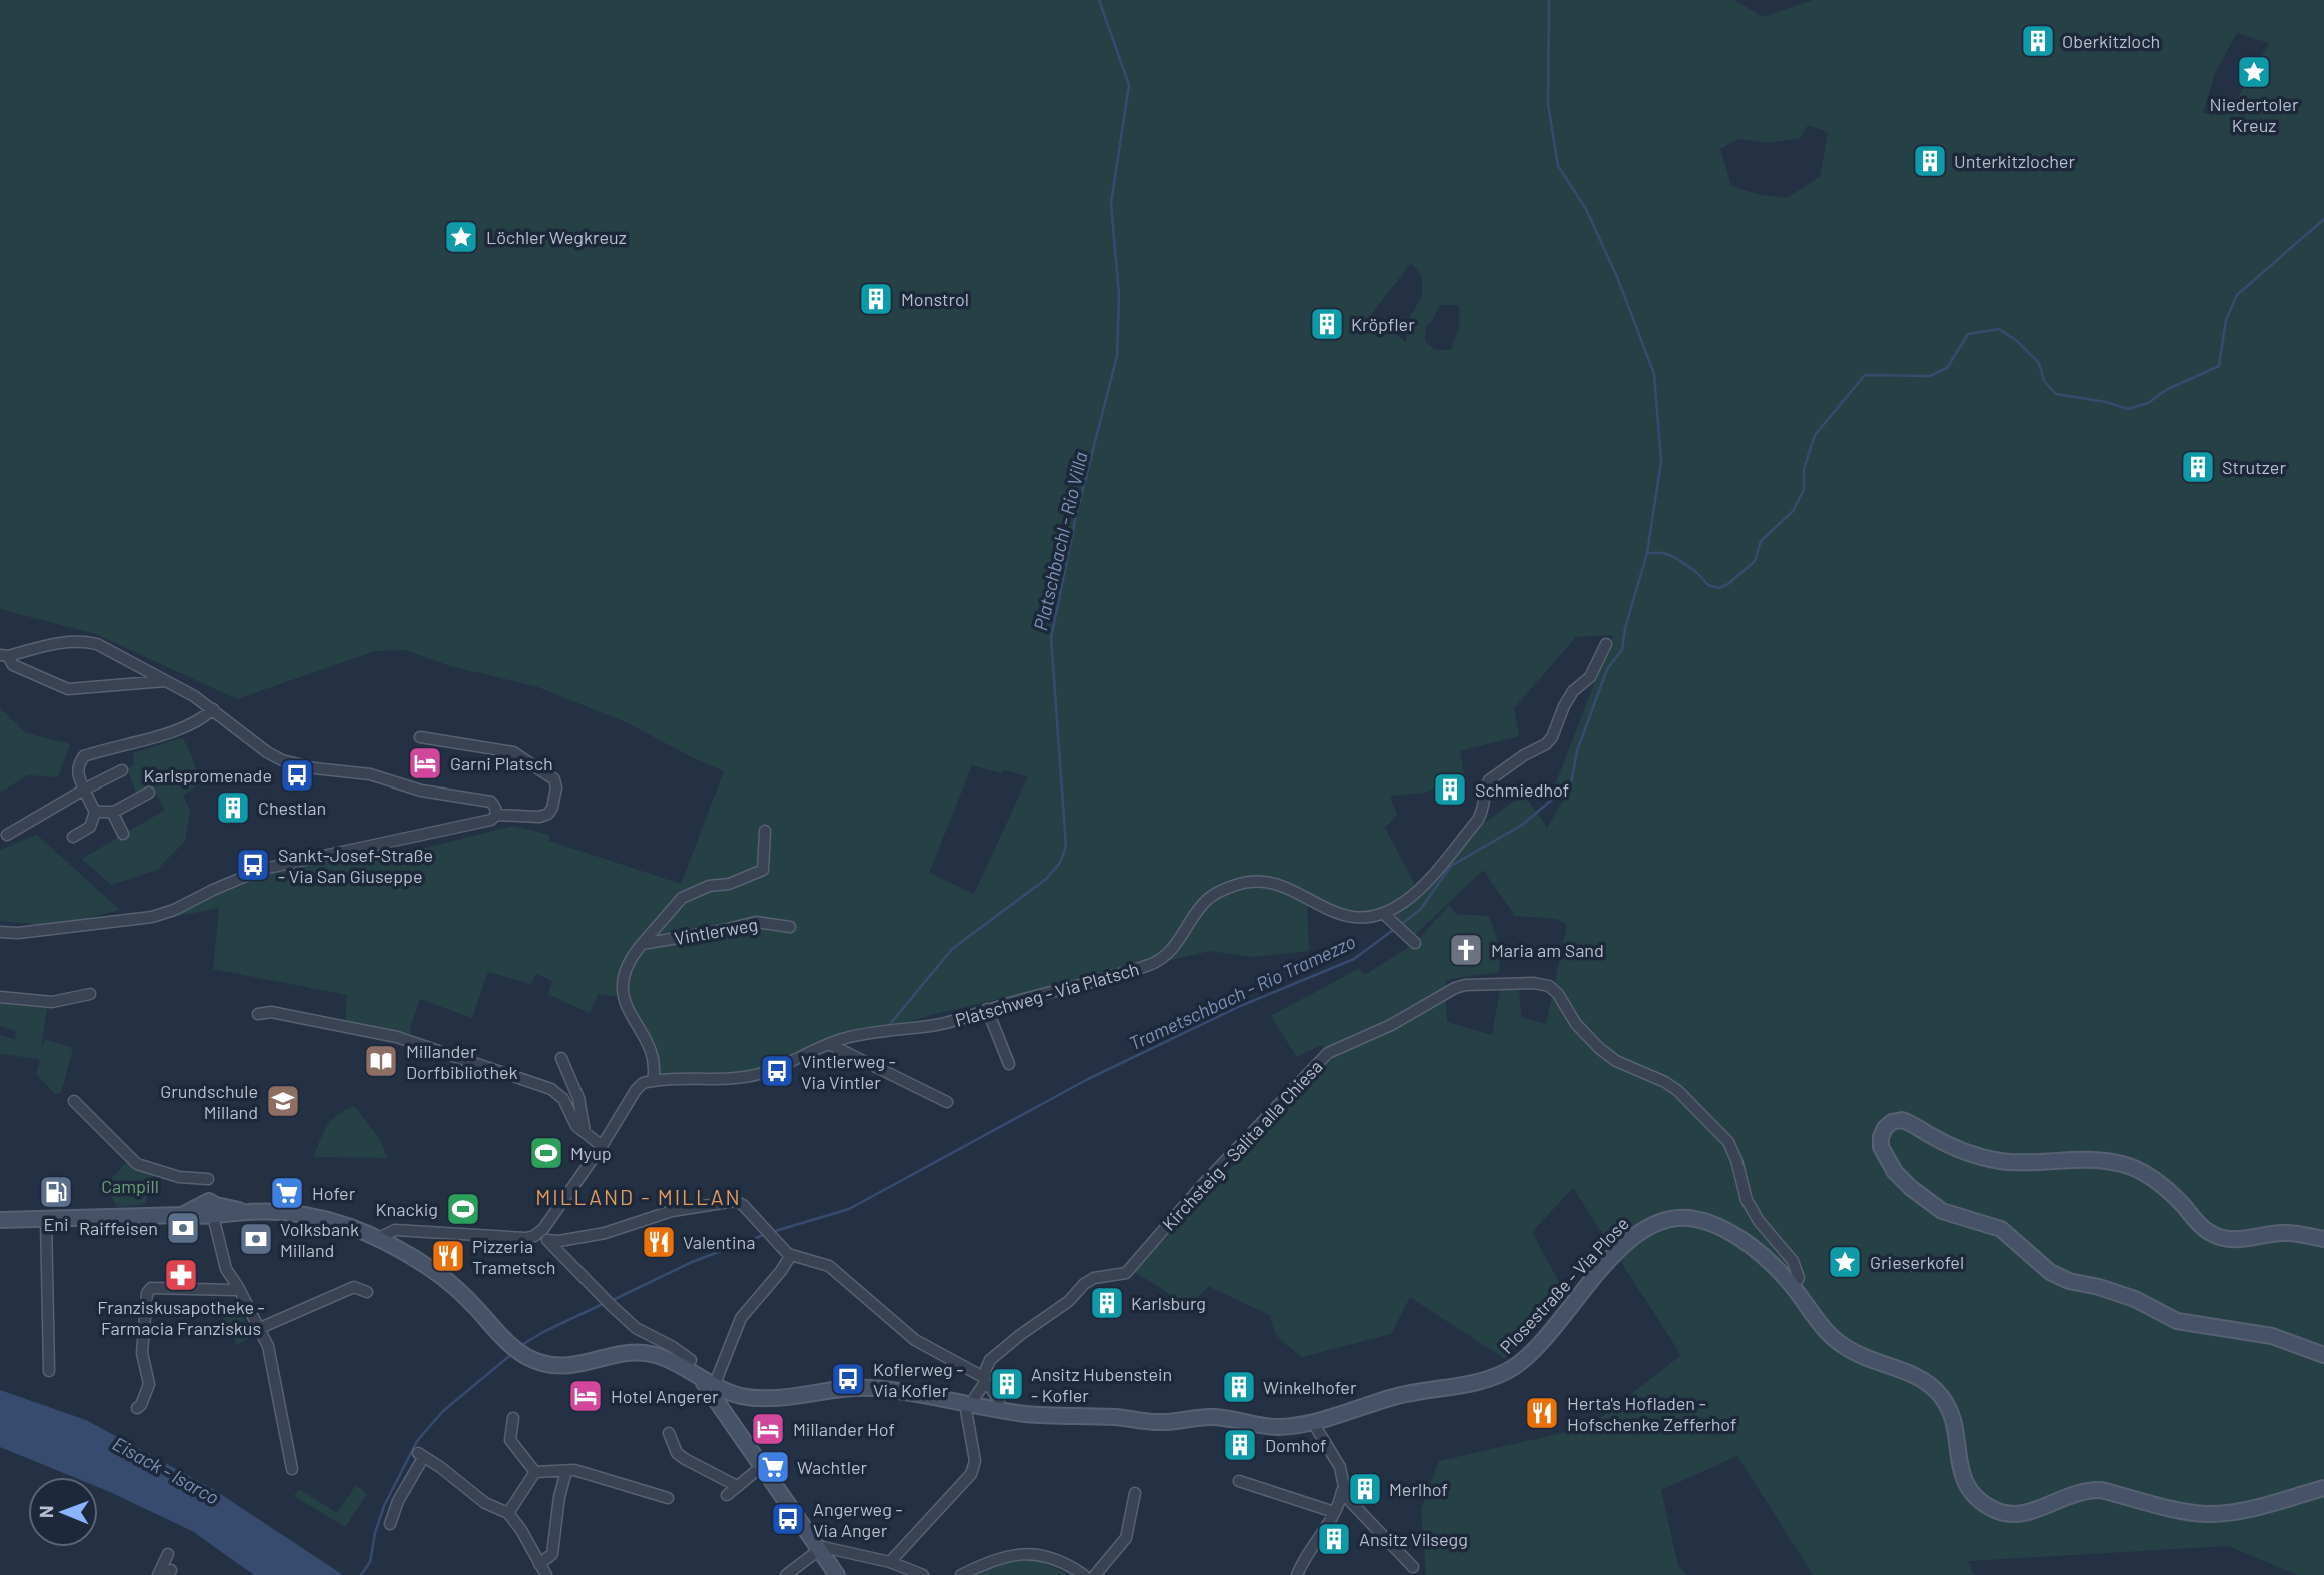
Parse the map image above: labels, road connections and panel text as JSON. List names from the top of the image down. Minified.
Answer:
{"streets":{"street":["Vintlerweg","Platschweg - Via Platsch","Kirchsteig - Salita alla Chiesa","Plosestraße - Via Plose"]},"crossings":[["Vintlerweg","Platschweg - Via Platsch"],["Kirchsteig - Salita alla Chiesa","Plosestraße - Via Plose"]],"districts":["MILLAND - MILLAN"],"water":["Platschbachl - Rio Villa","Trametschbach - Rio Tramezzo","Eisack - Isarco"],"parks":["Campill"],"places":{"building":["Oberkitzloch","Unterkitzlocher","Monstrol","Kröpfler","Strutzer","Schmiedhof","Chestlan","Karlsburg","Ansitz Hubenstein - Kofler","Winkelhofer","Domhof","Merlhof","Ansitz Vilsegg"],"place":["Niedertoler Kreuz","Löchler Wegkreuz","Grieserkofel"],"hotel":["Garni Platsch","Hotel Angerer","Millander Hof"],"bus stop":["Karlspromenade","Sankt-Josef-Straße - Via San Giuseppe","Vintlerweg - Via Vintler","Koflerweg - Via Kofler","Angerweg - Via Anger"],"church":["Maria am Sand"],"library":["Millander Dorfbibliothek"],"school or university":["Grundschule Milland"],"sports":["Myup","Knackig"],"fuel station":["Eni"],"supermarket":["Hofer","Wachtler"],"bank":["Raiffeisen","Volksbank Milland"],"restaurant":["Valentina","Pizzeria Trametsch","Herta's Hofladen - Hofschenke Zefferhof"],"pharmacy":["Franziskusapotheke - Farmacia Franziskus"]},"north":"left"}
